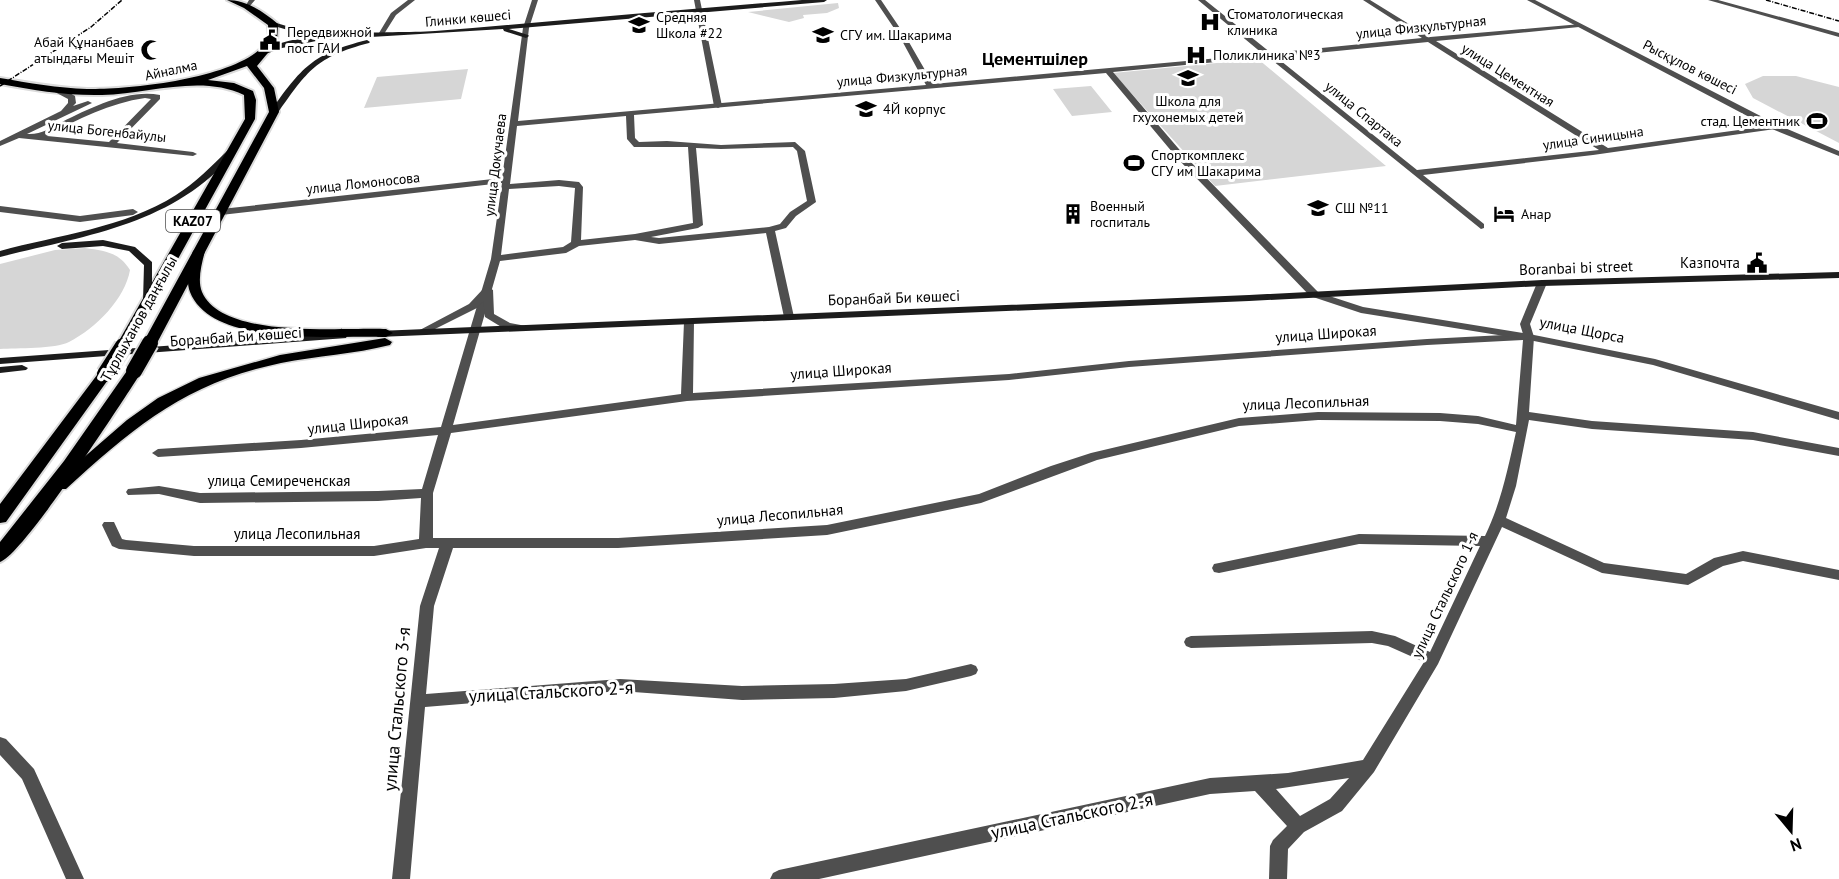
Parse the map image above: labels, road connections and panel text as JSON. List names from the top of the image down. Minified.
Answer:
{"streets":{"highway":["Айналма","KAZ07","Тұрлыханов даңғылы"],"main road":["Глинки көшесі","Boranbai bi street","Боранбай Би көшесі"],"street":["улица Физкультурная","Рысқұлов көшесі","улица Цементная","улица Спартака","улица Богенбайулы","улица Синицына","улица Докучаева","улица Ломоносова","улица Щорса","улица Широкая","улица Лесопильная","улица Семиреченская","улица Стальского 1-я","улица Стальского 2-я","улица Стальского 3-я"]},"crossings":[["Глинки көшесі","Айналма"],["Глинки көшесі","улица Докучаева"],["улица Физкультурная","Рысқұлов көшесі"],["улица Физкультурная","улица Цементная"],["улица Физкультурная","улица Спартака"],["улица Физкультурная","улица Докучаева"],["Рысқұлов көшесі","улица Синицына"],["Айналма","Тұрлыханов даңғылы"],["улица Цементная","улица Синицына"],["улица Спартака","улица Синицына"],["улица Докучаева","улица Ломоносова"],["улица Докучаева","Боранбай Би көшесі"],["улица Ломоносова","Тұрлыханов даңғылы"],["Boranbai bi street","Боранбай Би көшесі"],["Boranbai bi street","улица Щорса"],["Boranbai bi street","улица Стальского 1-я"],["Боранбай Би көшесі","улица Щорса"],["улица Щорса","улица Широкая"],["улица Щорса","улица Стальского 1-я"],["улица Широкая","улица Стальского 1-я"],["улица Лесопильная","улица Стальского 1-я"],["улица Лесопильная","улица Стальского 3-я"],["улица Стальского 1-я","улица Стальского 2-я"],["улица Стальского 2-я","улица Стальского 3-я"]],"districts":["Цементшілер"],"places":{"hospital":["Стоматологическая клиника","Поликлиника №3"],"school or university":["Средняя Школа #22","СГУ им. Шакарима","Школа для гхухонемых детей","4Й корпус","СШ №11"],"public building":["Передвижной пост ГАИ","Казпочта"],"mosque":["Абай Құнанбаев атындағы Мешіт"],"sports":["стад. Цементник","Спорткомплекс СГУ им Шакарима"],"building":["Военный госпиталь"],"hotel":["Анар"]},"north":"bottom"}
